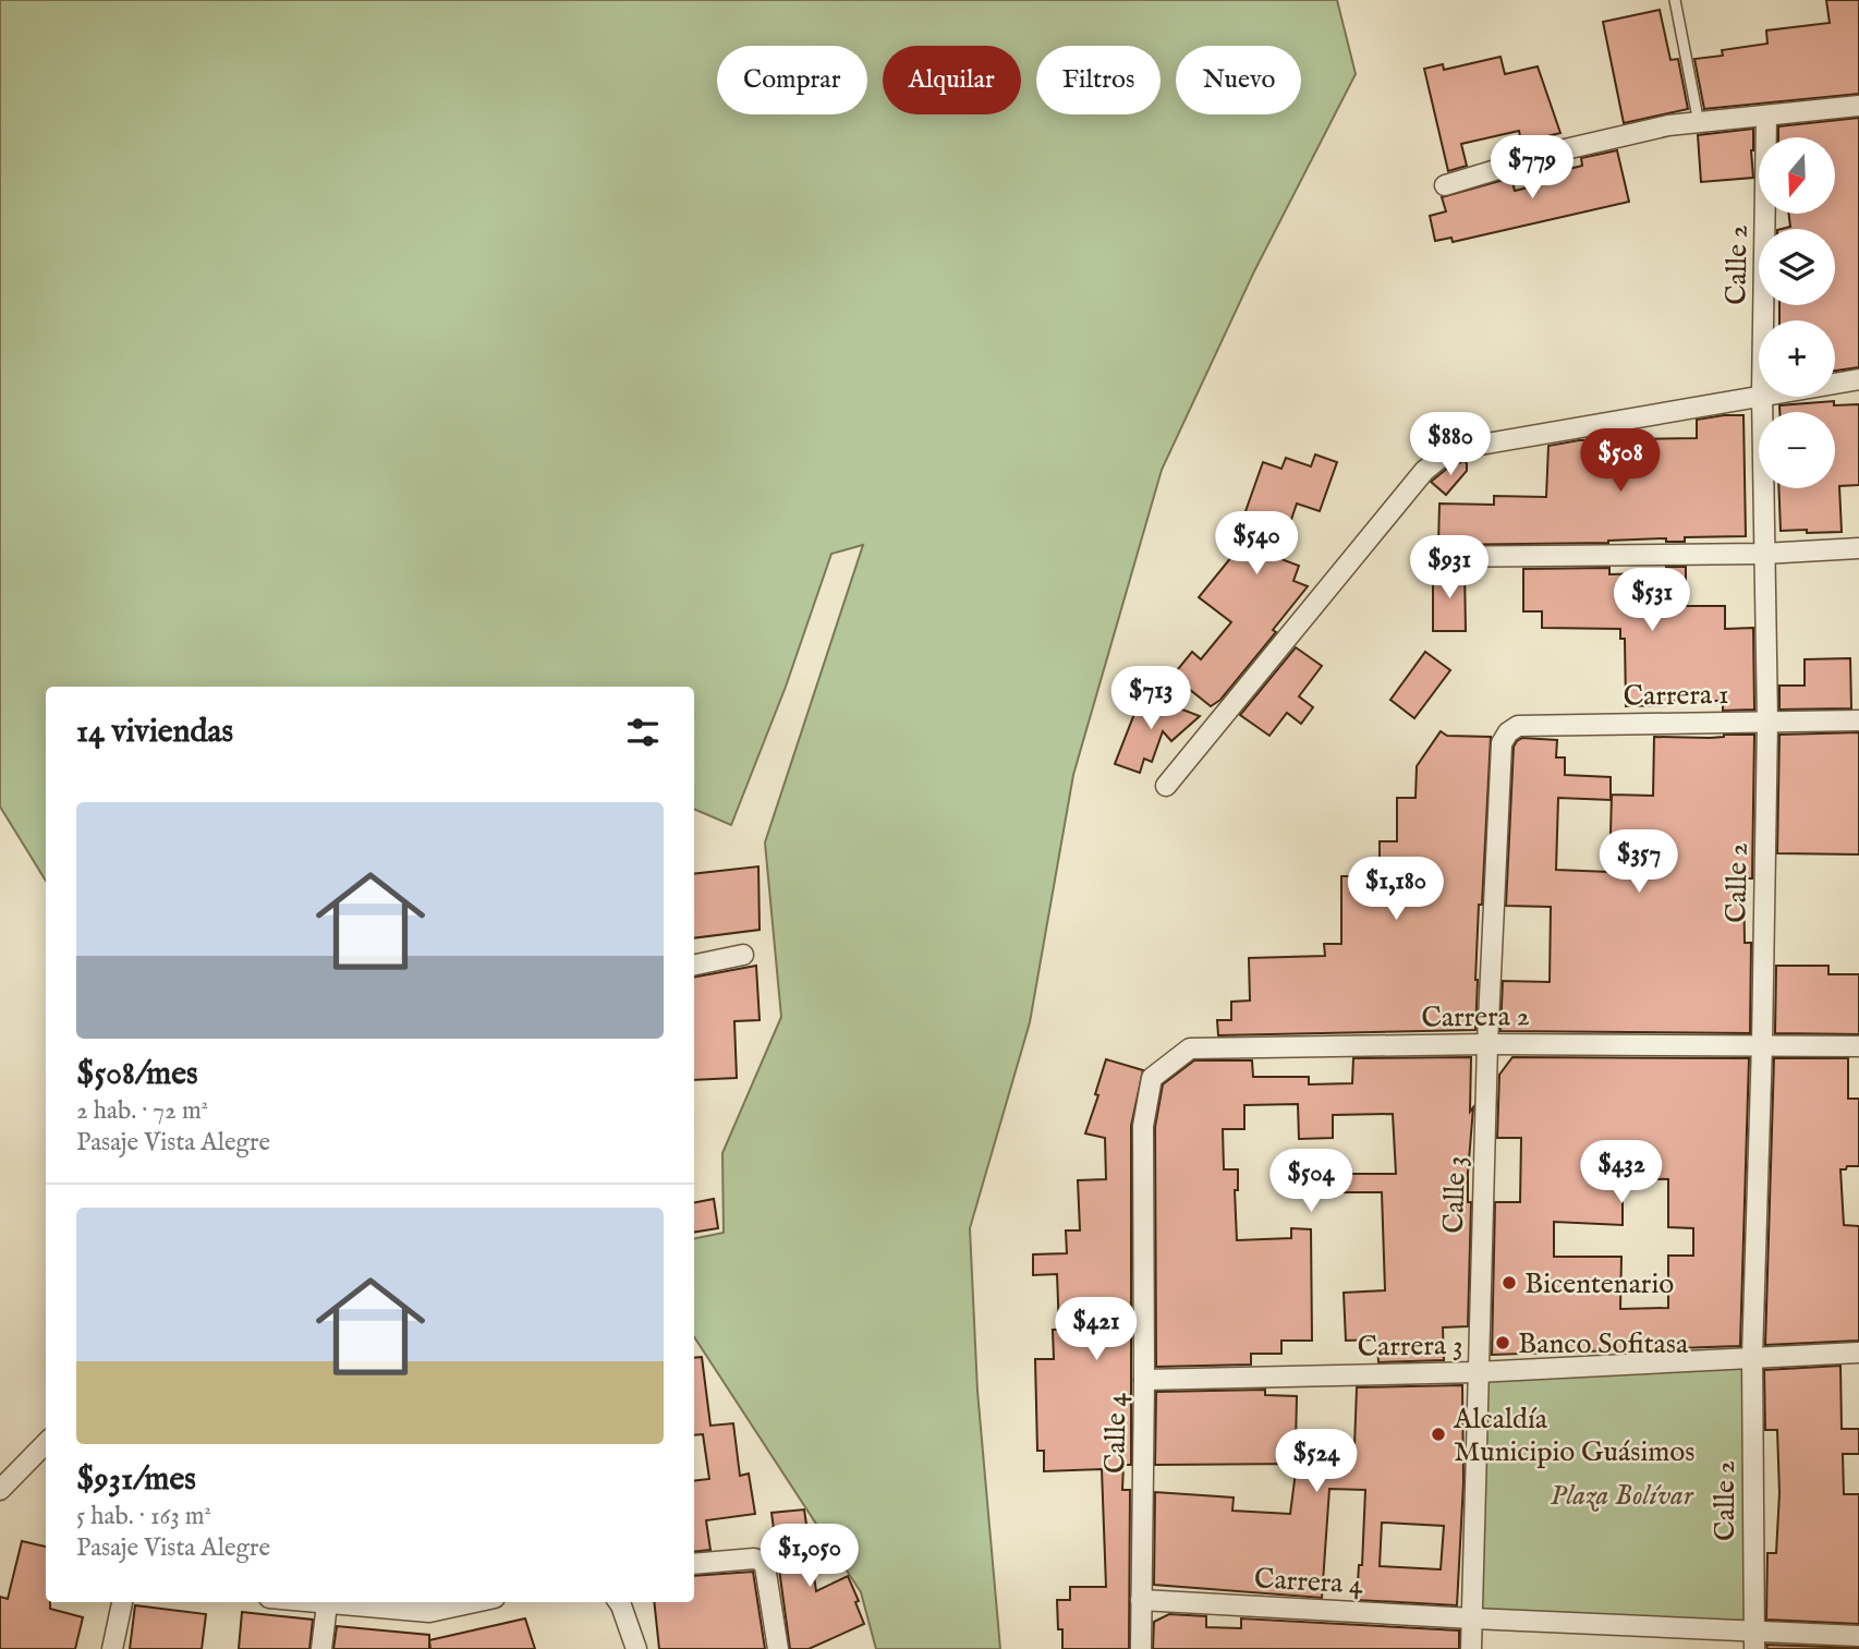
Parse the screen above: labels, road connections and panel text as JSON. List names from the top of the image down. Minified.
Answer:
{"streets":{"street":["Calle 2","Carrera 1","Carrera 2","Calle 3","Carrera 3","Calle 4","Carrera 4"]},"crossings":[["Calle 2","Carrera 1"],["Calle 2","Carrera 2"],["Calle 2","Carrera 3"],["Calle 2","Carrera 4"],["Carrera 1","Calle 3"],["Carrera 2","Calle 3"],["Carrera 2","Calle 4"],["Calle 3","Carrera 3"],["Calle 3","Carrera 4"],["Carrera 3","Calle 4"],["Calle 4","Carrera 4"]],"parks":["Plaza Bolívar"],"places":["Bicentenario","Banco Sofitasa","Alcaldía Municipio Guásimos"],"north":"bottom","page":{"chip":["Comprar","Alquilar","Filtros","Nuevo"],"price":["$779","$880","$508","$540","$931","$531","$713","$357","$1,180","$432","$504","$421","$524","$1,050"],"map_buttons":["+","−"],"heading":"14 viviendas","list":[{"name":"$508/mes","note":"2 hab. · 72 m² · Pasaje Vista Alegre"},{"name":"$931/mes","note":"5 hab. · 163 m² · Pasaje Vista Alegre"}]}}
